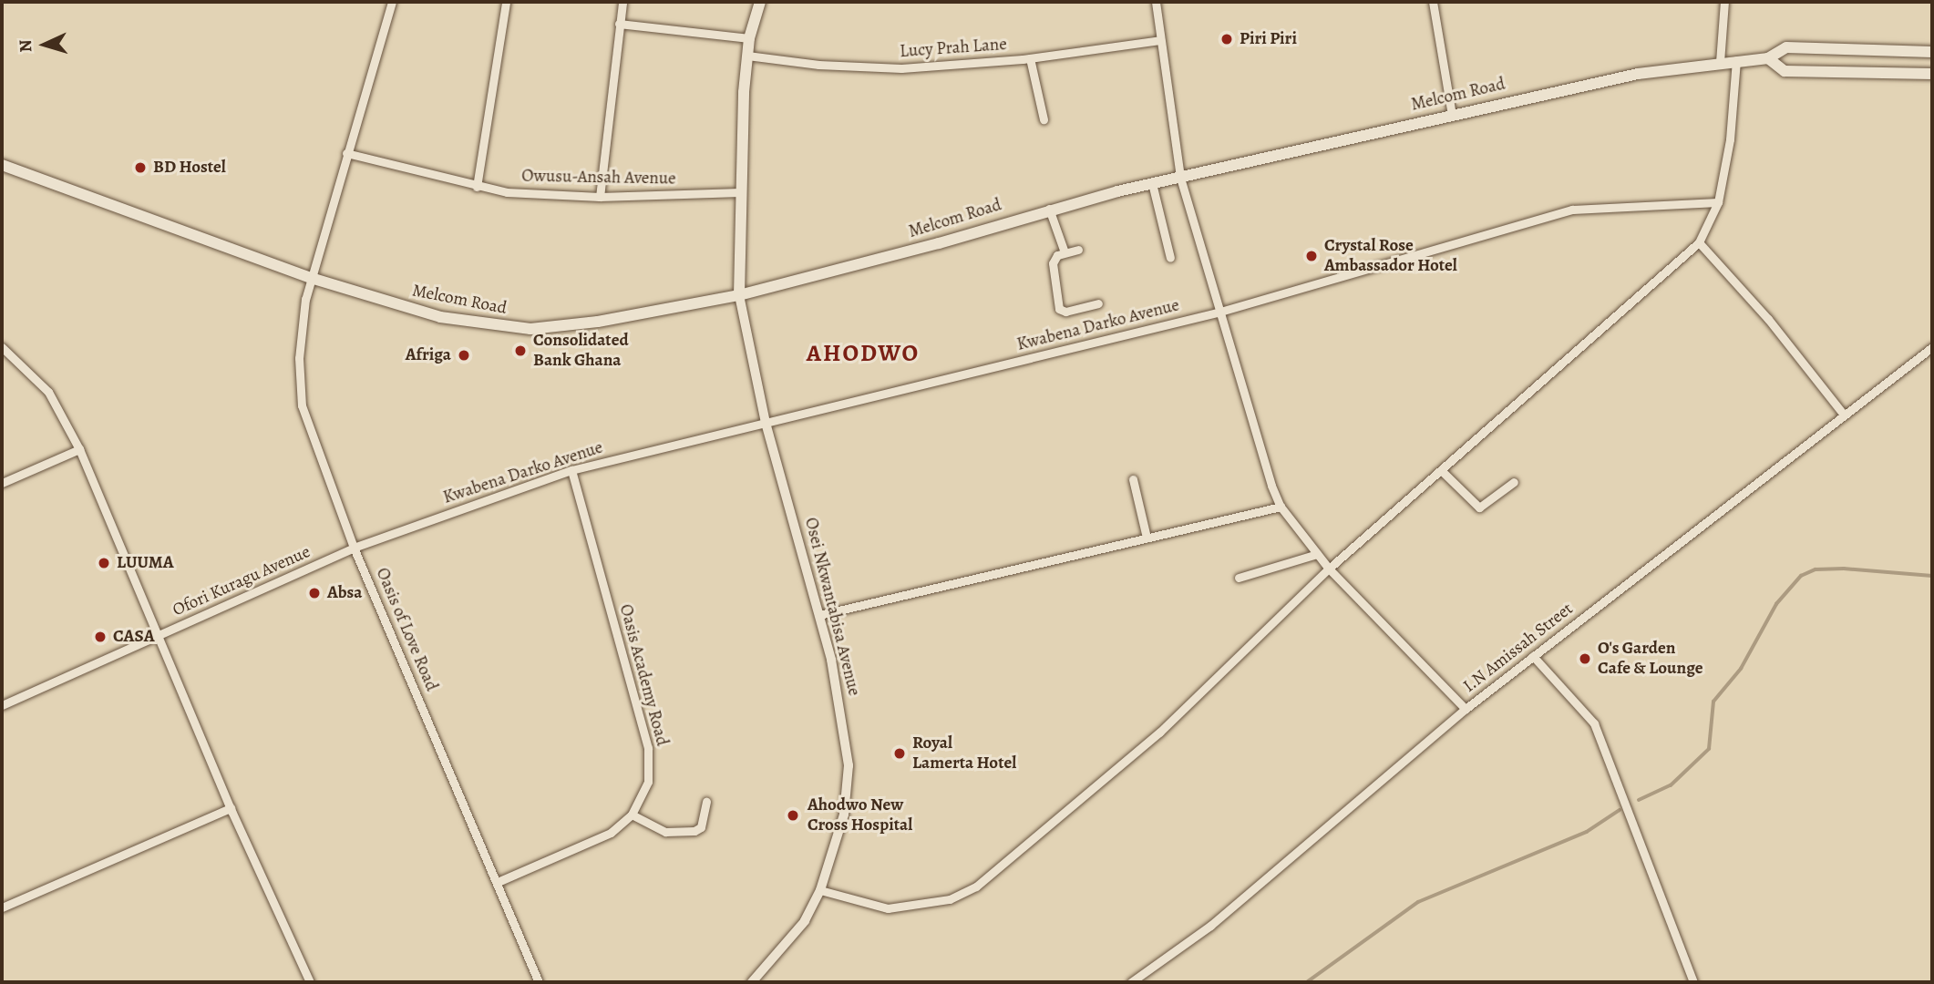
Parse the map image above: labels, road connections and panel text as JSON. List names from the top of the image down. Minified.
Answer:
{"streets":{"main road":["Melcom Road"],"street":["Lucy Prah Lane","Owusu-Ansah Avenue","Kwabena Darko Avenue","Ofori Kuragu Avenue","Osei Nkwantabisa Avenue","Oasis of Love Road","I.N Amissah Street","Oasis Academy Road"]},"crossings":[["Melcom Road","Osei Nkwantabisa Avenue"],["Melcom Road","Oasis of Love Road"],["Owusu-Ansah Avenue","Oasis of Love Road"],["Kwabena Darko Avenue","Ofori Kuragu Avenue"],["Kwabena Darko Avenue","Osei Nkwantabisa Avenue"],["Kwabena Darko Avenue","Oasis of Love Road"],["Kwabena Darko Avenue","Oasis Academy Road"],["Ofori Kuragu Avenue","Oasis of Love Road"],["Oasis of Love Road","Oasis Academy Road"]],"districts":["AHODWO"],"places":["Piri Piri","BD Hostel","Crystal Rose Ambassador Hotel","Consolidated Bank Ghana","Afriga","LUUMA","Absa","CASA","O's Garden Cafe & Lounge","Royal Lamerta Hotel","Ahodwo New Cross Hospital"],"north":"left"}
